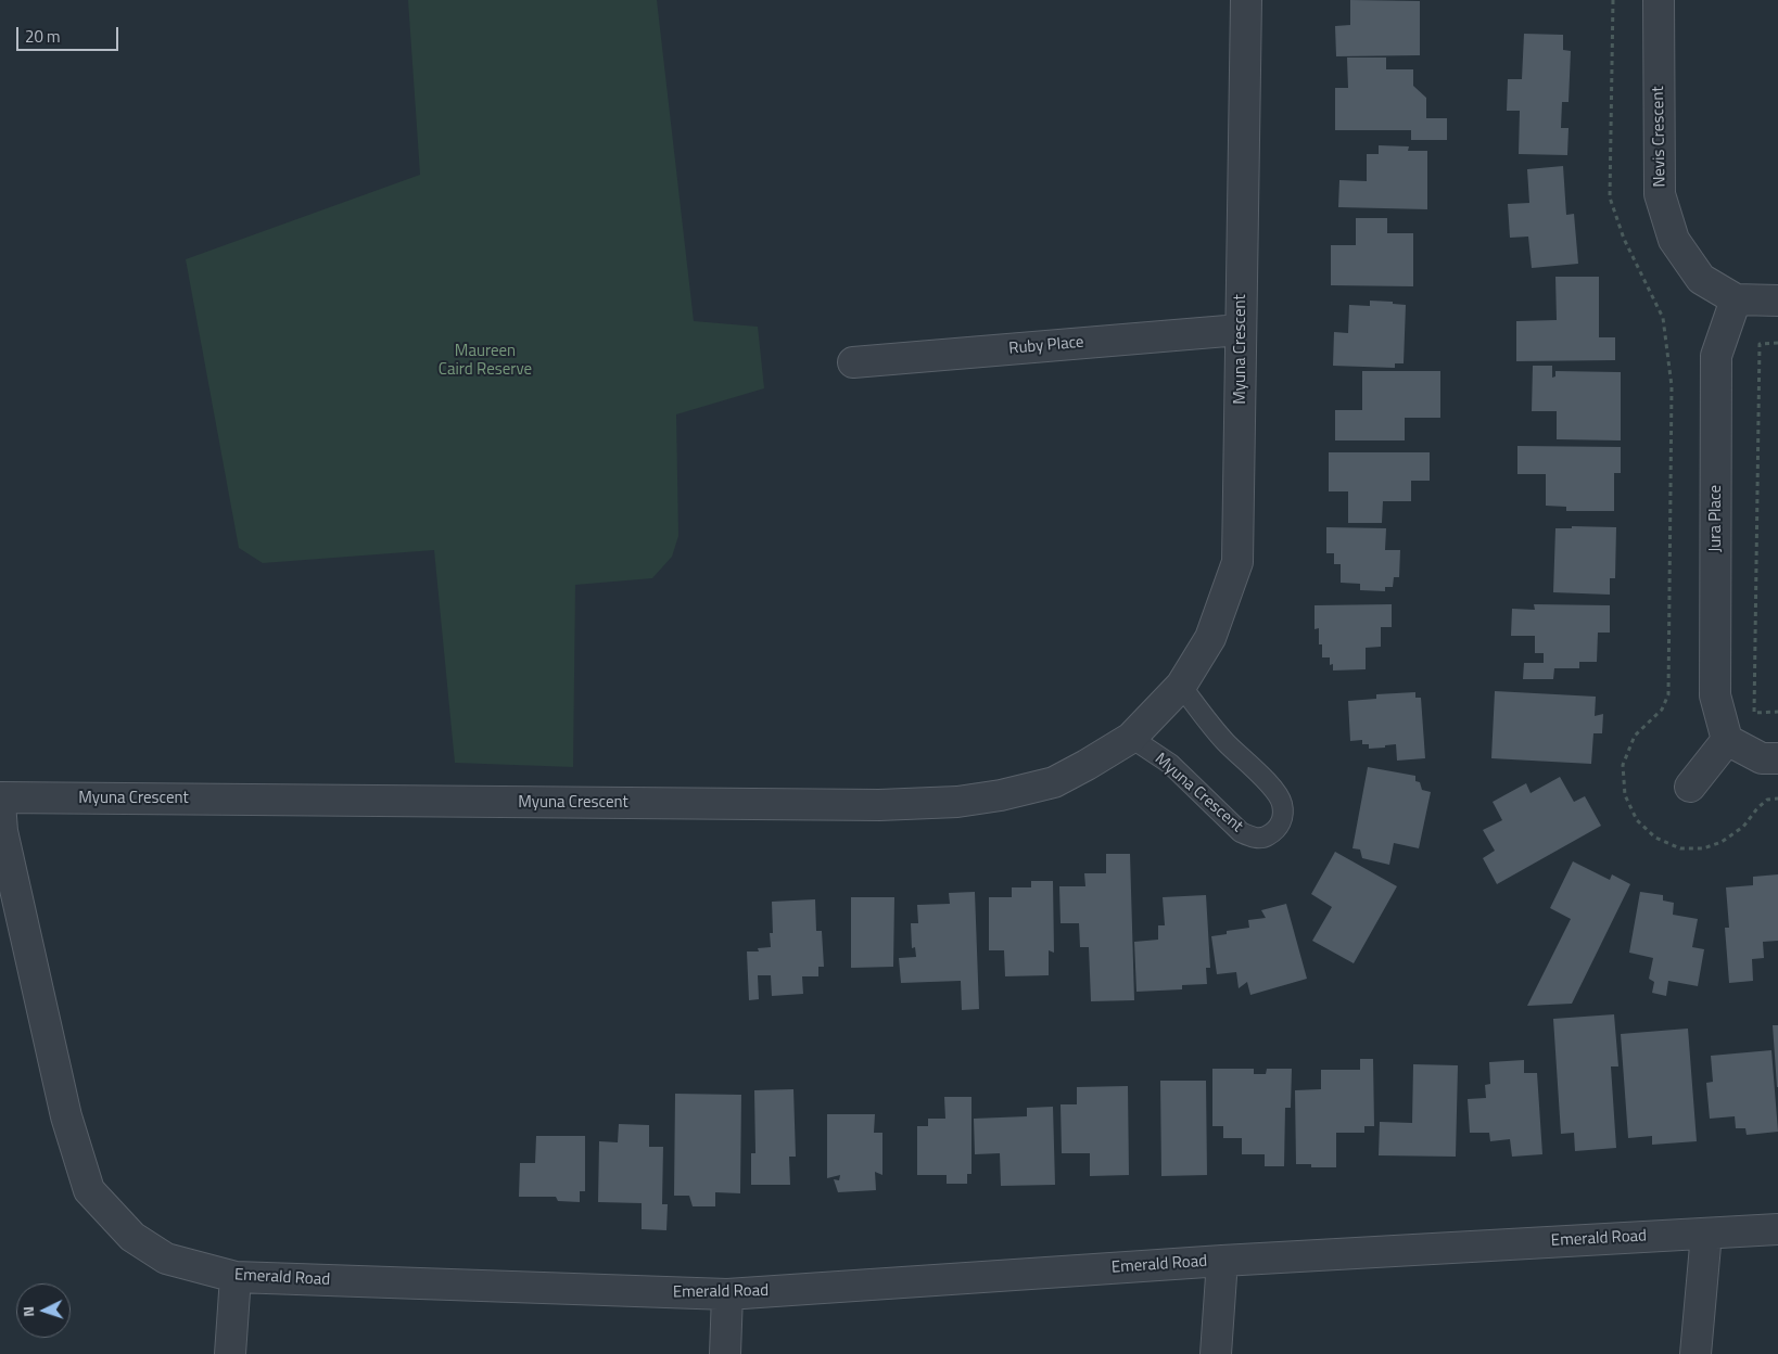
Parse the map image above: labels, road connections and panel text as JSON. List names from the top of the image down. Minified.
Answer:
{"streets":{"street":["Nevis Crescent","Ruby Place","Myuna Crescent","Jura Place","Emerald Road"]},"crossings":[["Nevis Crescent","Jura Place"],["Ruby Place","Myuna Crescent"]],"parks":["Maureen Caird Reserve"],"scale_bar":"20 m","north":"left"}
